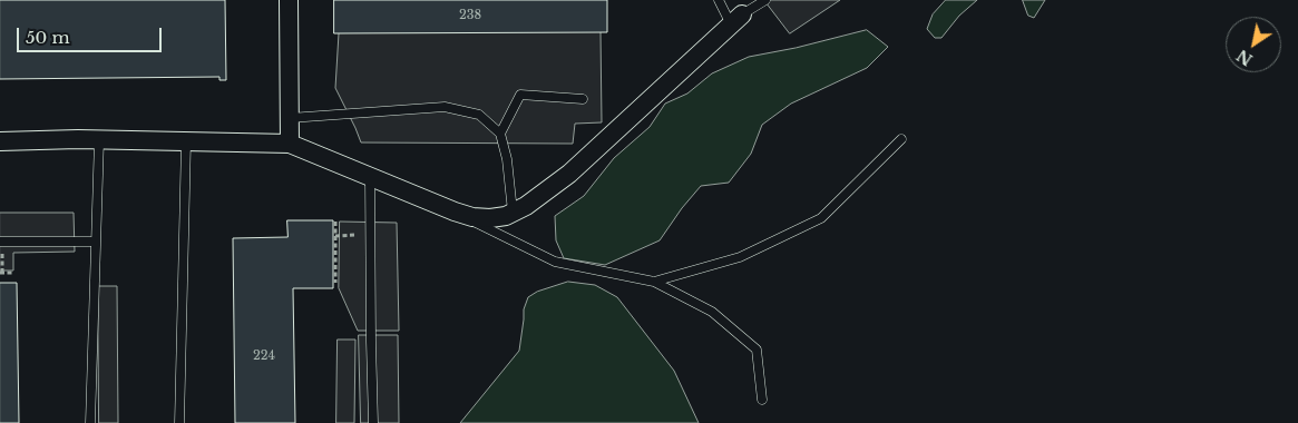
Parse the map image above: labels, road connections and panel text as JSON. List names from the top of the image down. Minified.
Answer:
{"house_numbers":["238","224"],"scale_bar":"50 m","north":"bottom left"}
